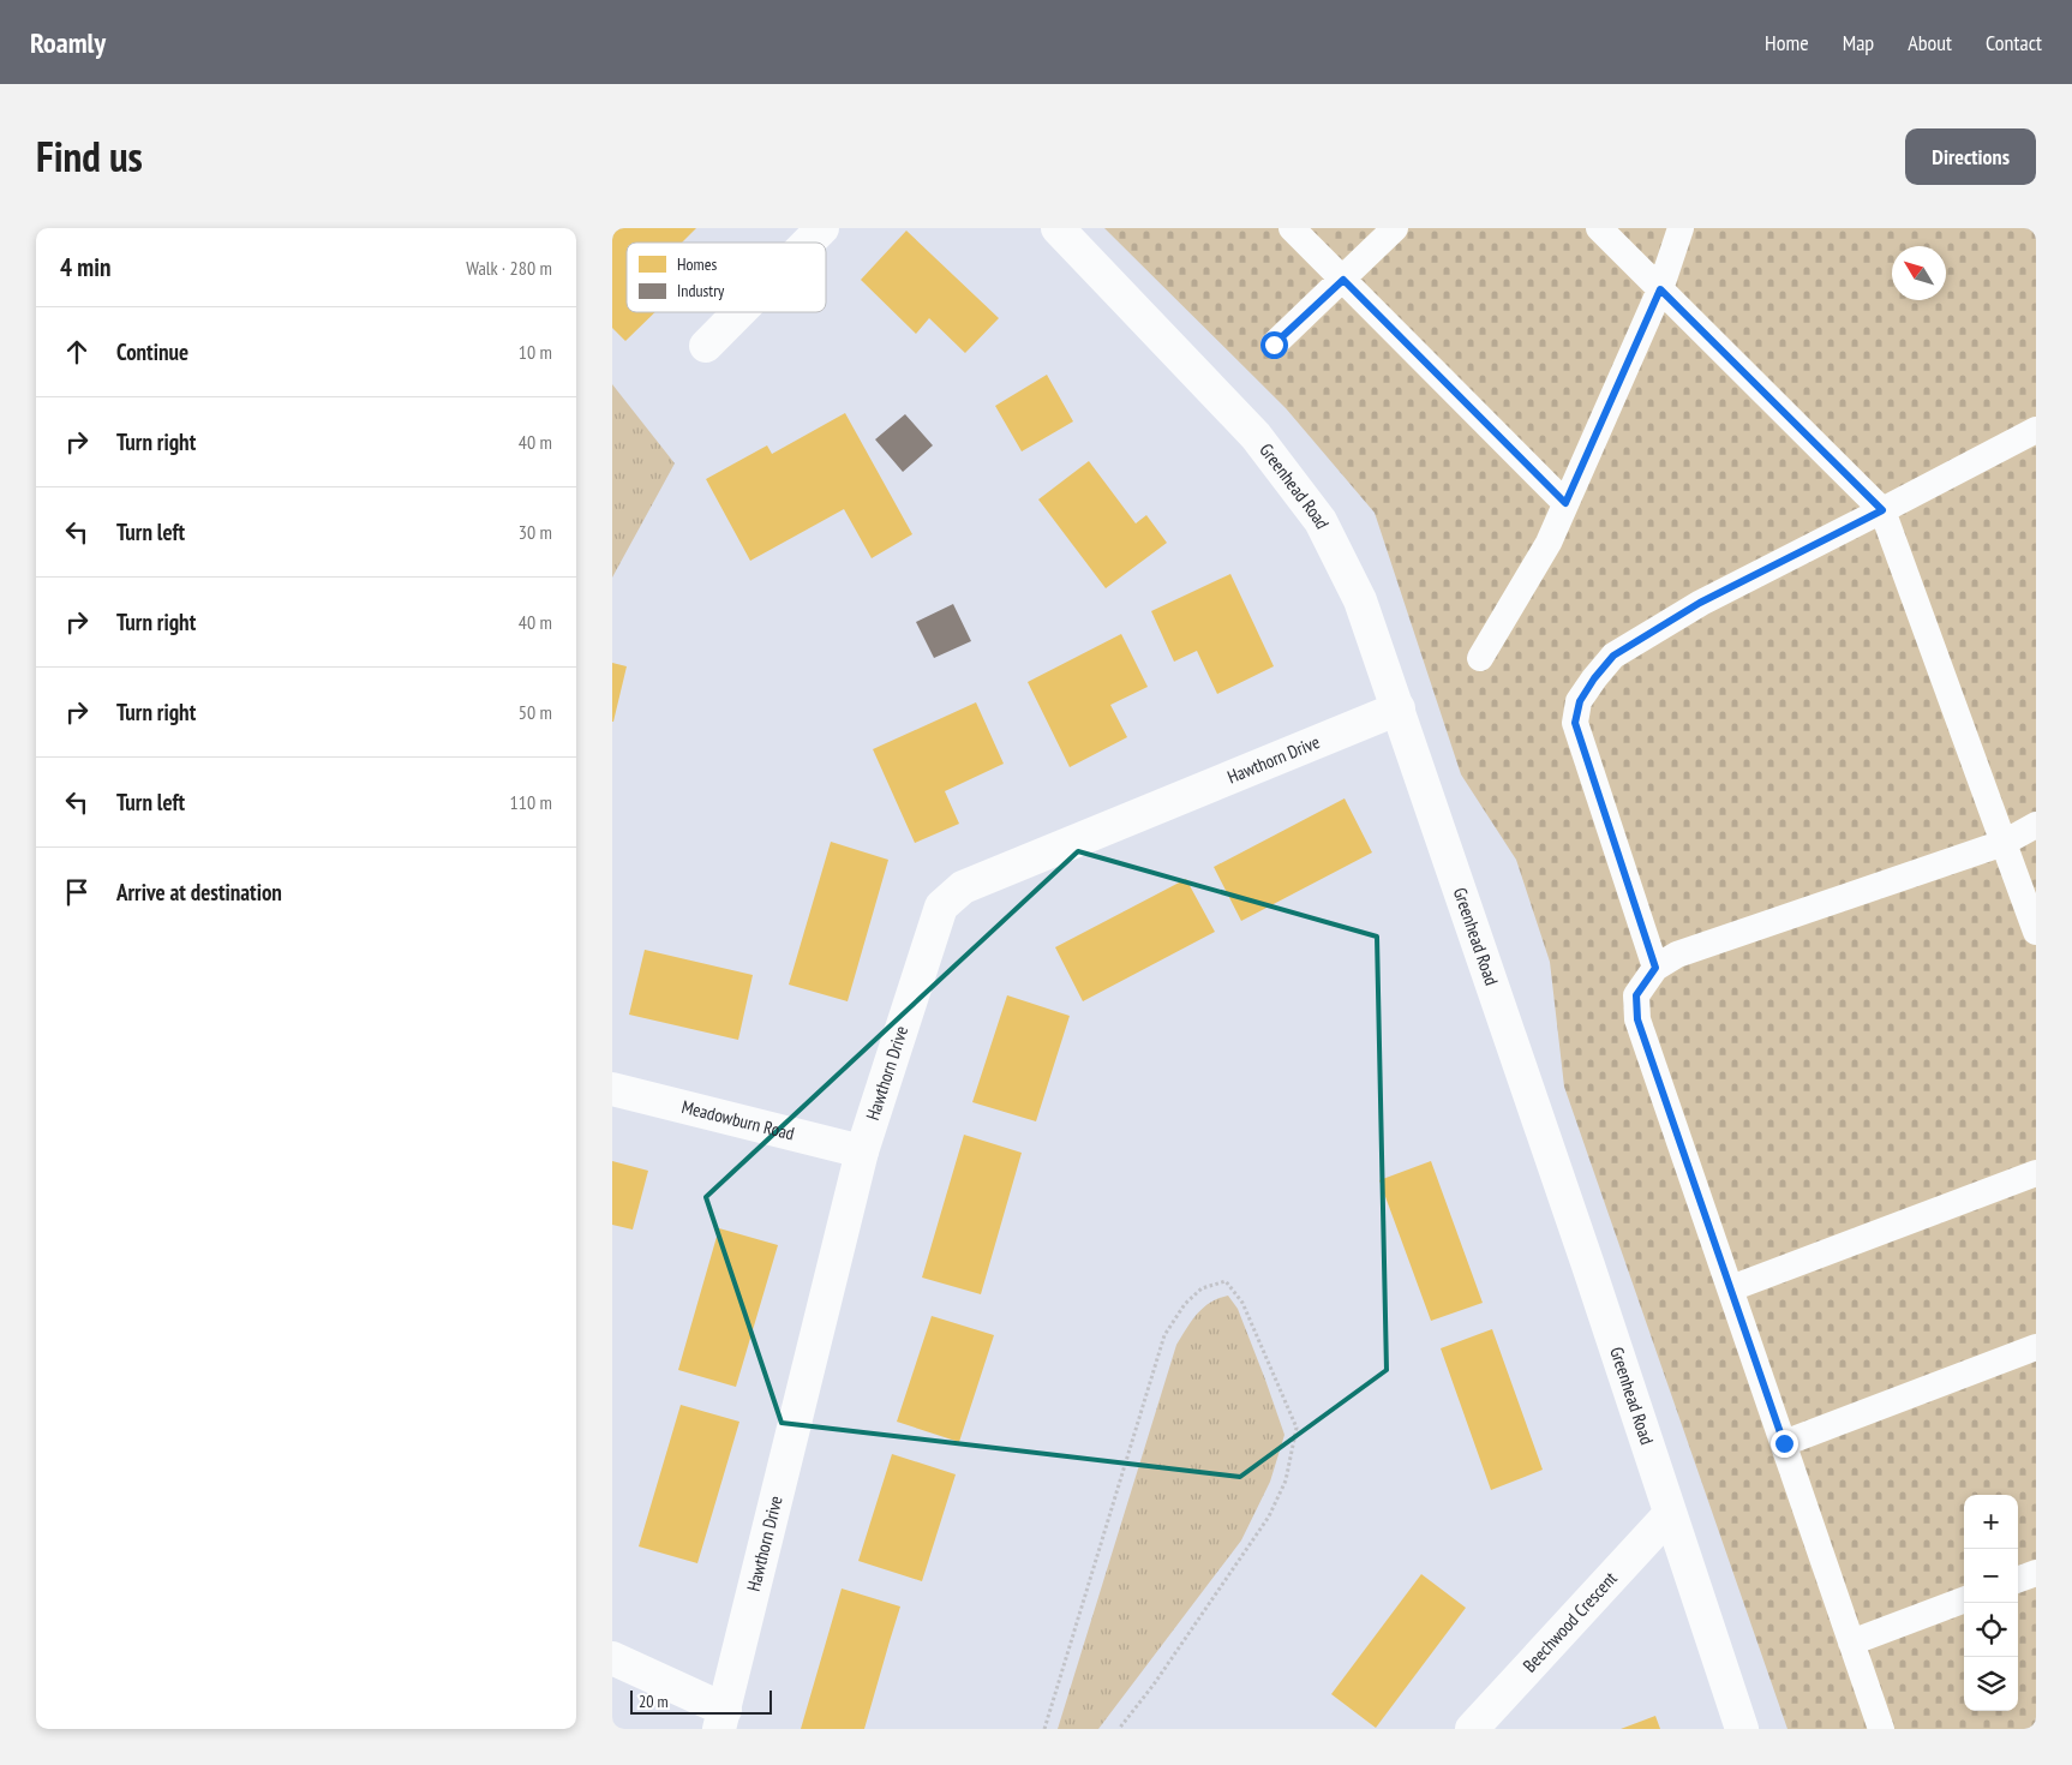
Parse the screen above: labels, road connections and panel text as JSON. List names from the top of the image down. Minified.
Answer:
{"streets":{"street":["Greenhead Road","Hawthorn Drive","Meadowburn Road","Beechwood Crescent"]},"crossings":[["Greenhead Road","Hawthorn Drive"],["Greenhead Road","Beechwood Crescent"],["Hawthorn Drive","Meadowburn Road"]],"legend":["Homes","Industry"],"scale_bar":"20 m","north":"top left","page":{"header":"Roamly","nav":["Home","Map","About","Contact"],"title":"Find us","buttons":"Directions","heading":["4 min","Walk · 280 m"],"list":[["Continue","10 m"],["Turn right","40 m"],["Turn left","30 m"],["Turn right","40 m"],["Turn right","50 m"],["Turn left","110 m"],"Arrive at destination"],"map_buttons":["+","−"],"scale":"20 m"}}
